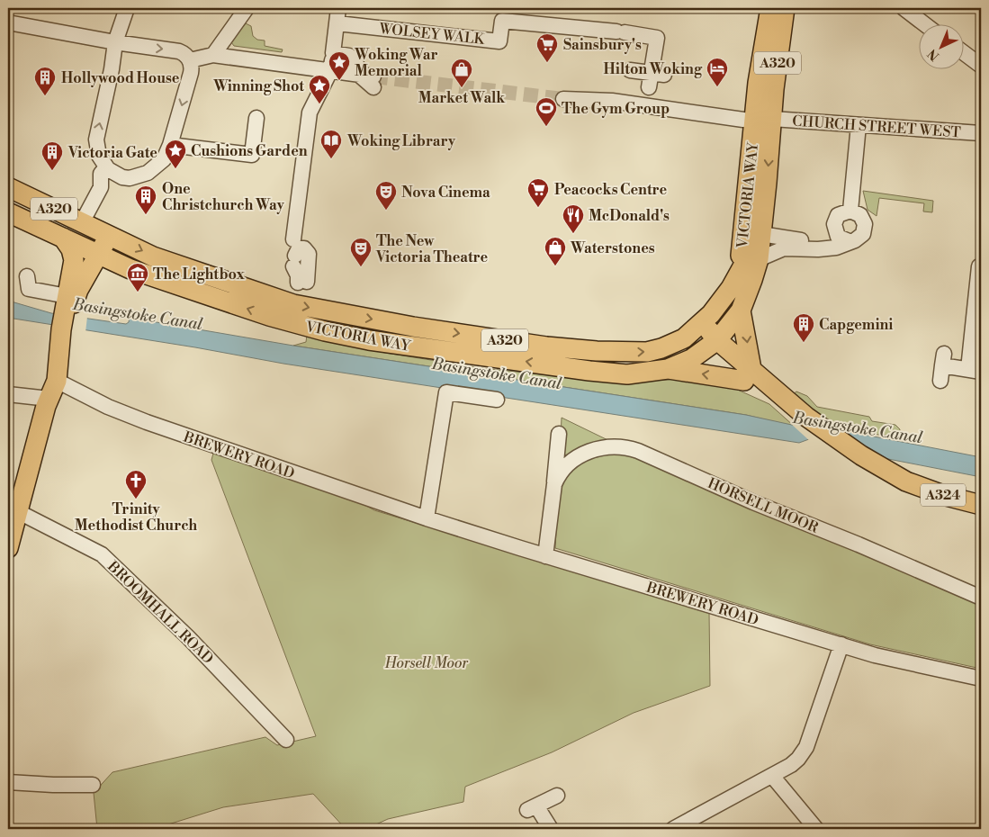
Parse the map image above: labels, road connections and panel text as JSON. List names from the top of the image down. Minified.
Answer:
{"streets":{"main road":["A320","VICTORIA WAY","A324"],"street":["WOLSEY WALK","CHURCH STREET WEST","BREWERY ROAD","HORSELL MOOR","BROOMHALL ROAD"]},"crossings":[["A320","CHURCH STREET WEST"],["A320","VICTORIA WAY"],["CHURCH STREET WEST","VICTORIA WAY"],["VICTORIA WAY","A324"],["BREWERY ROAD","HORSELL MOOR"]],"water":["Basingstoke Canal"],"parks":["Horsell Moor"],"places":{"supermarket":["Sainsbury's","Peacocks Centre"],"place":["Woking War Memorial","Winning Shot","Cushions Garden"],"hotel":["Hilton Woking"],"shop":["Market Walk","Waterstones"],"building":["Hollywood House","Victoria Gate","One Christchurch Way","Capgemini"],"sports":["The Gym Group"],"library":["Woking Library"],"theatre":["Nova Cinema","The New Victoria Theatre"],"restaurant":["McDonald's"],"museum":["The Lightbox"],"church":["Trinity Methodist Church"]},"north":"bottom left"}
